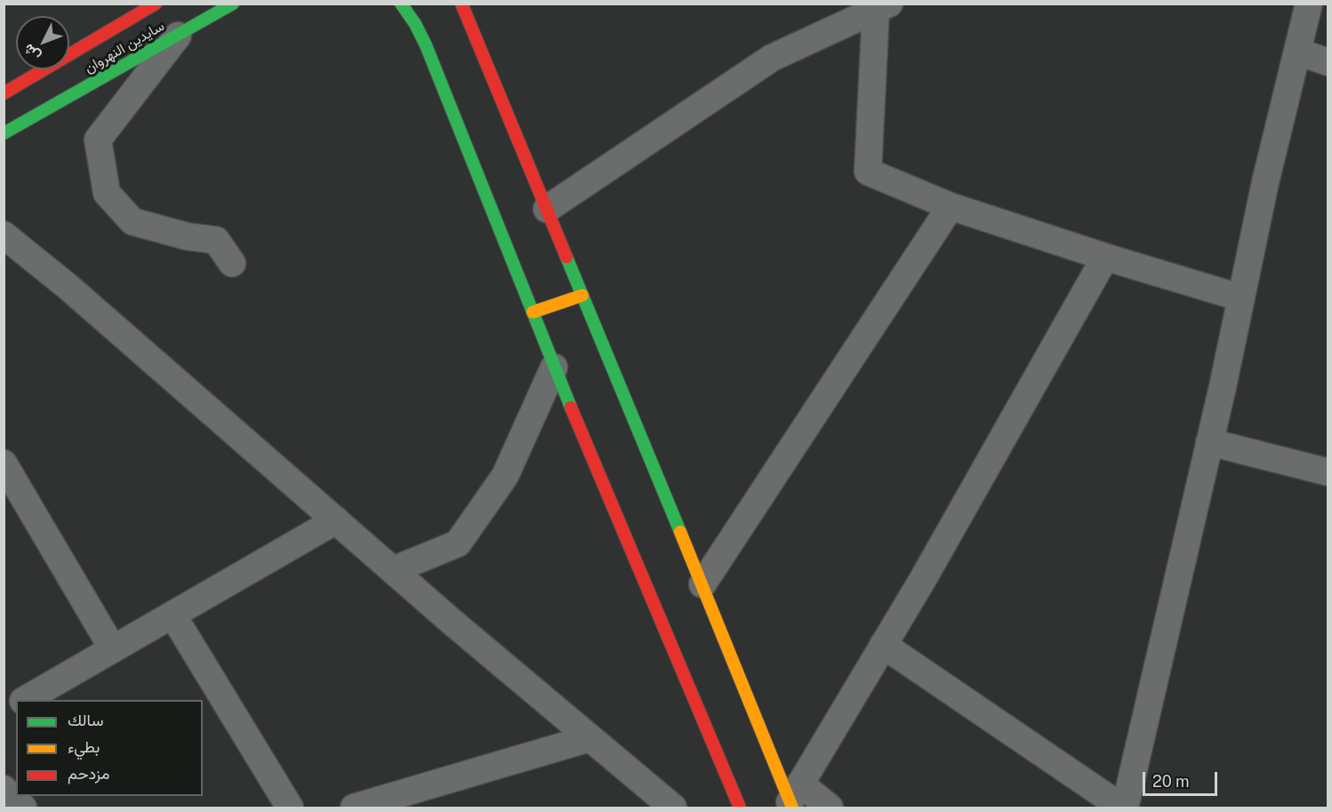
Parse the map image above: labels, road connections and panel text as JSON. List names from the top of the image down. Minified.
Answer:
{"streets":{"main road":["سايدين النهروان"]},"legend":["سالك","بطيء","مزدحم"],"scale_bar":"20 m","north":"bottom left"}
